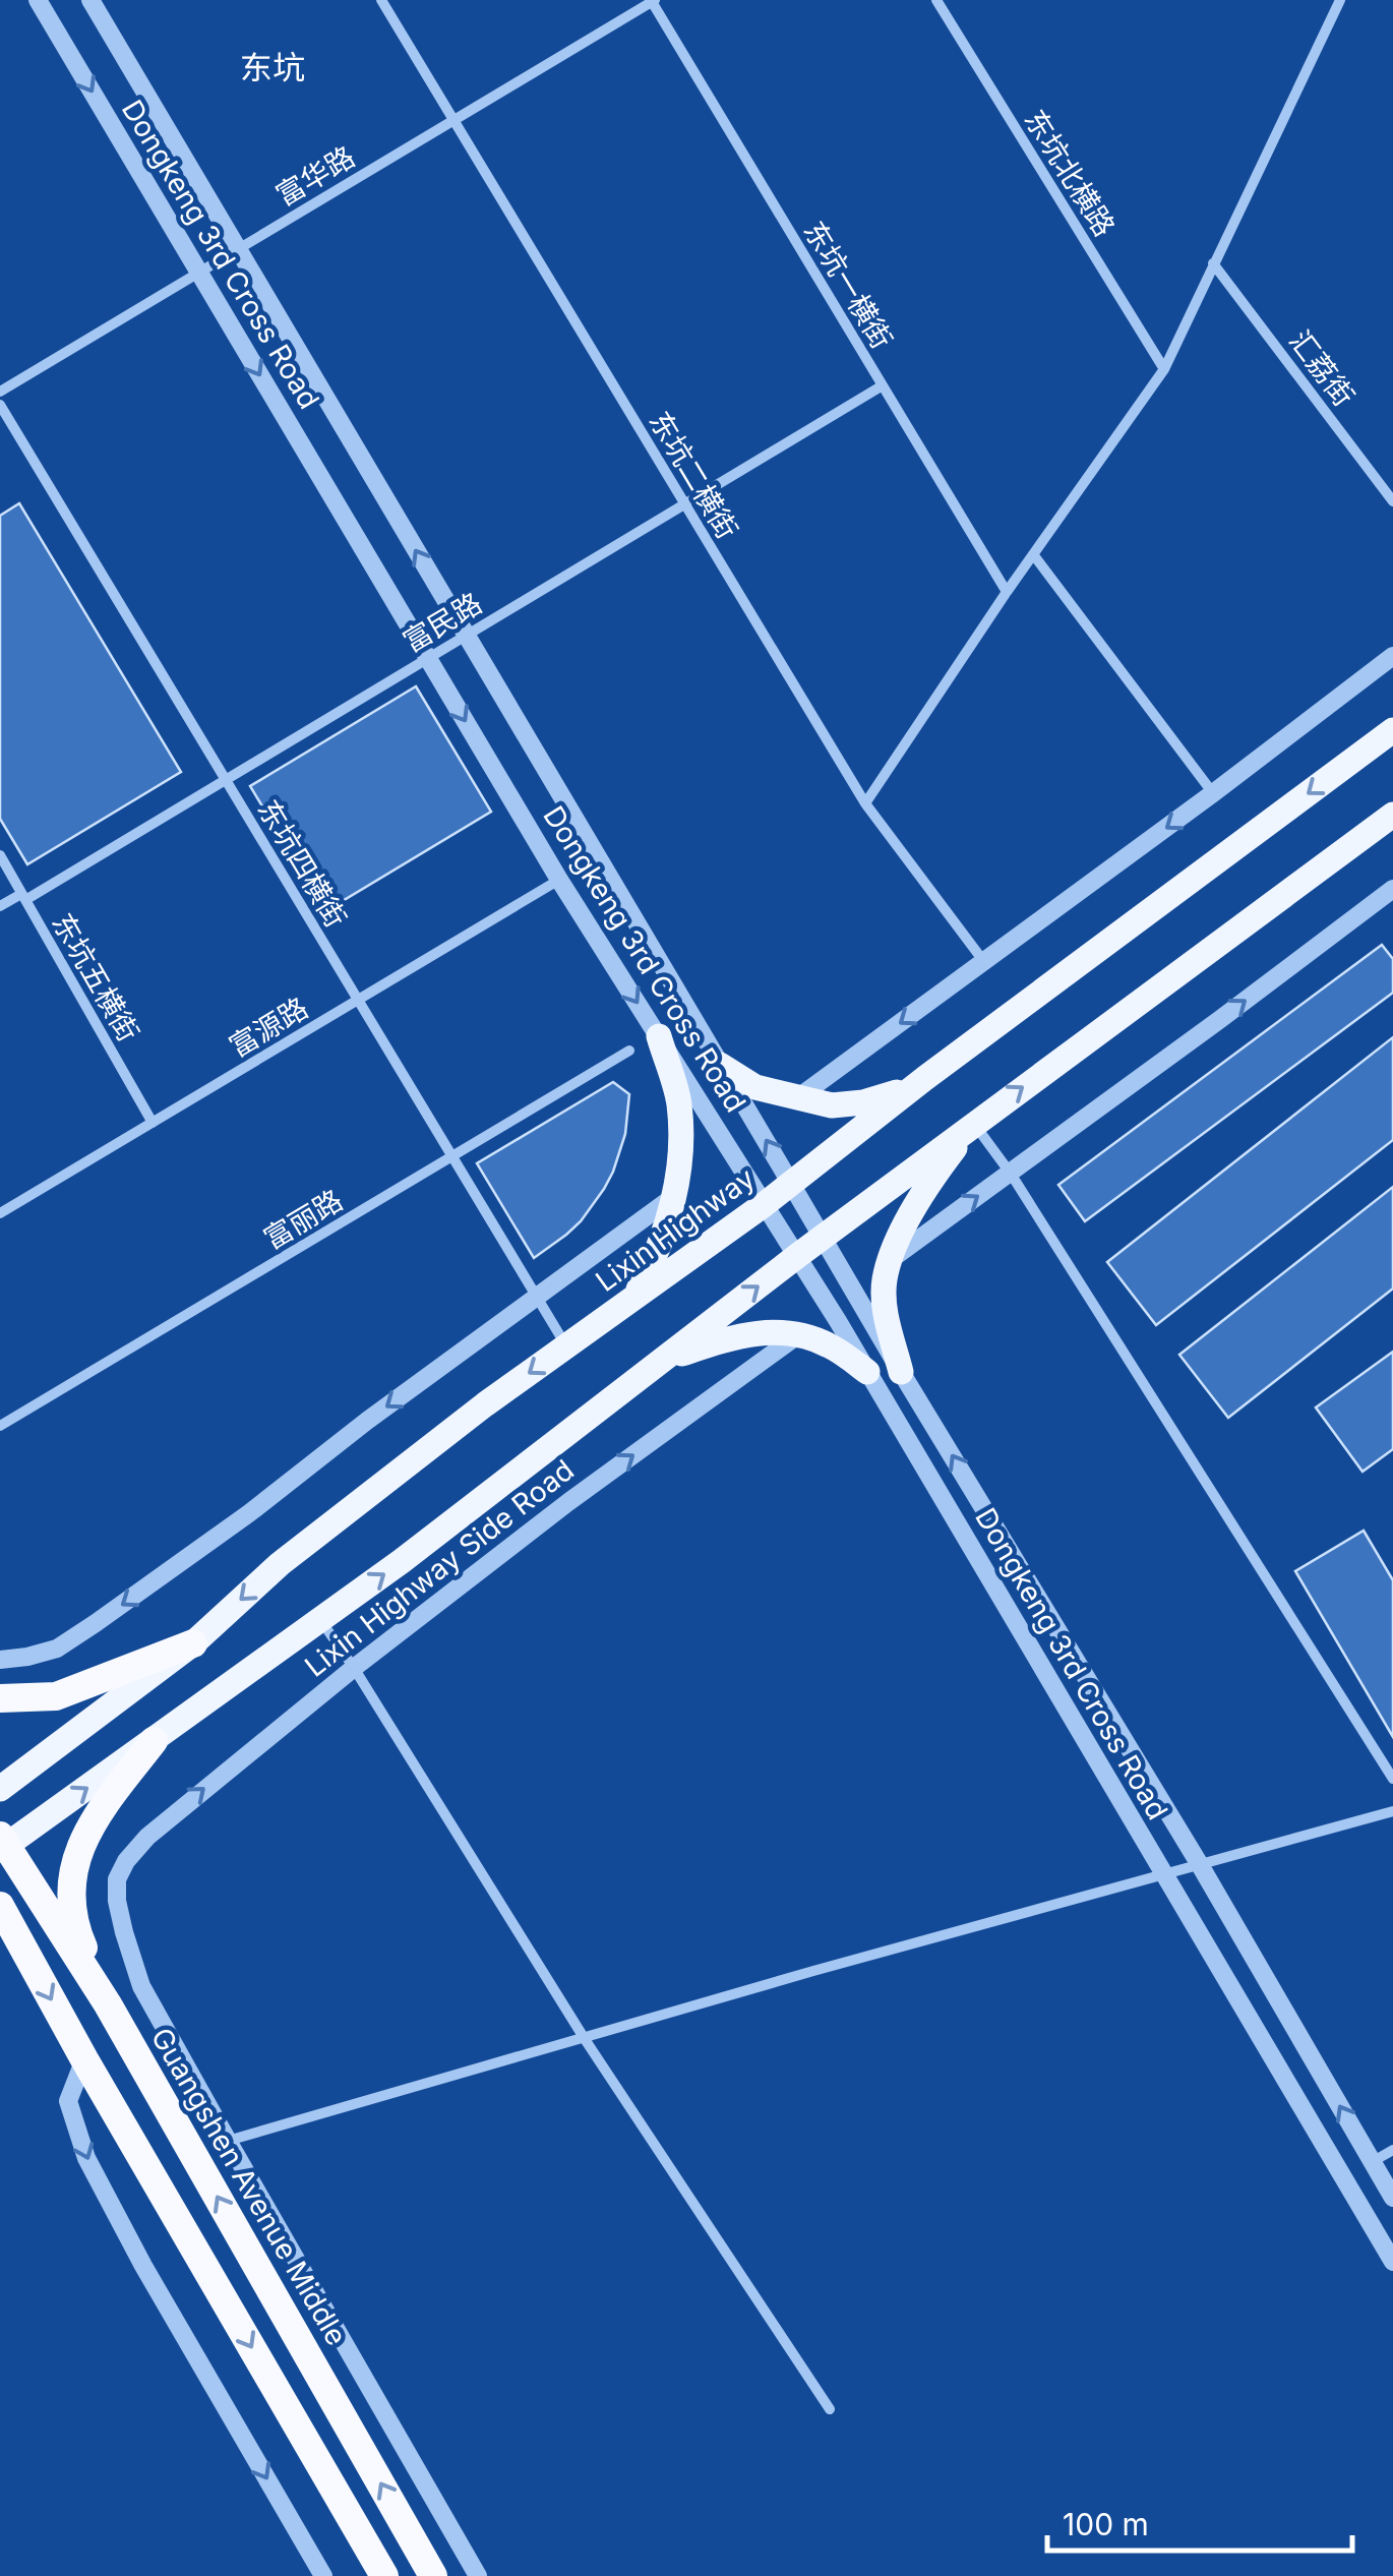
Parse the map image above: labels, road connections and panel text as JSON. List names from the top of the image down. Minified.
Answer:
{"streets":{"highway":["Guangshen Avenue Middle"],"main road":["Lixin Highway"],"street":["东坑北横路","富华路","Dongkeng 3rd Cross Road","东坑一横街","汇荔街","东坑二横街","富民路","东坑四横街","东坑五横街","富源路","富丽路","Lixin Highway Side Road"]},"crossings":[["富华路","Dongkeng 3rd Cross Road"],["富华路","东坑一横街"],["富华路","东坑二横街"],["Dongkeng 3rd Cross Road","富民路"],["Dongkeng 3rd Cross Road","富源路"],["Dongkeng 3rd Cross Road","Lixin Highway"],["东坑一横街","富民路"],["东坑二横街","富民路"],["富民路","东坑四横街"],["富民路","东坑五横街"],["东坑四横街","富源路"],["东坑四横街","富丽路"],["东坑四横街","Lixin Highway"],["东坑五横街","富源路"]],"one_way":["Lixin Highway Side Road"],"districts":["东坑"],"scale_bar":"100 m"}
